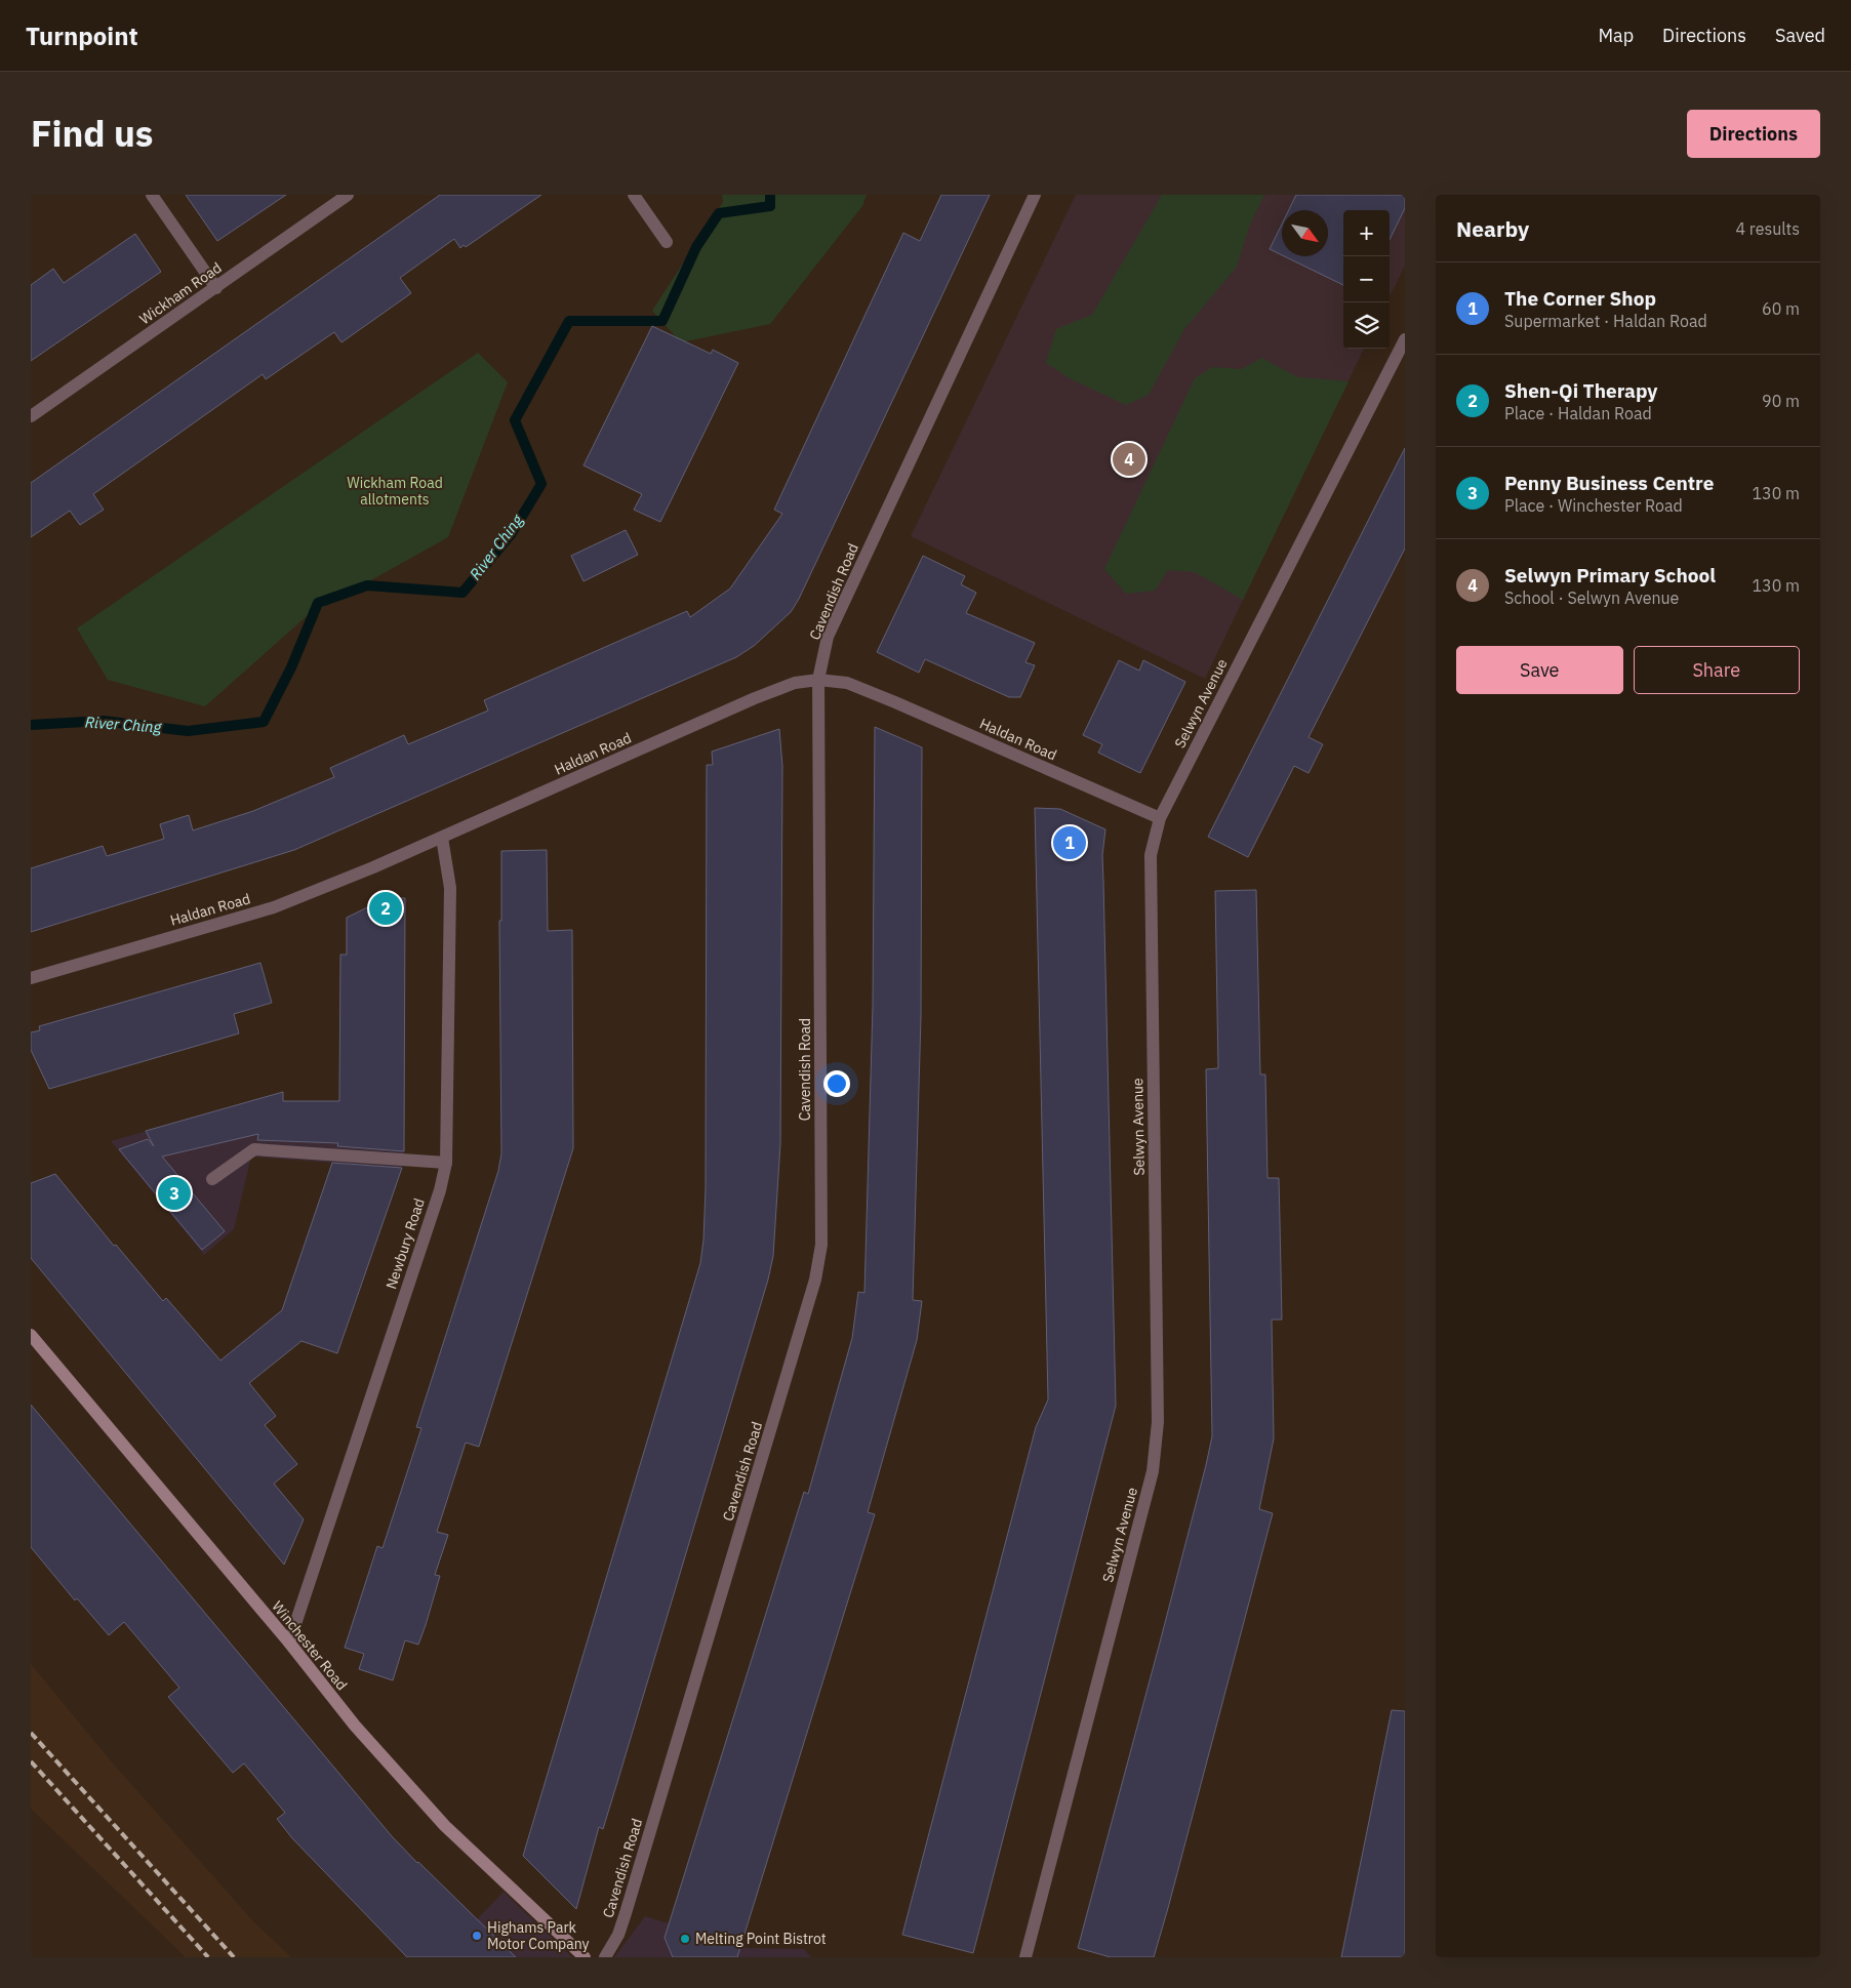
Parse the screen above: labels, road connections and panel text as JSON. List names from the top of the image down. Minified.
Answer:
{"streets":{"main road":["Winchester Road"],"street":["Wickham Road","Cavendish Road","Selwyn Avenue","Haldan Road","Newbury Road"]},"crossings":[["Cavendish Road","Haldan Road"],["Selwyn Avenue","Haldan Road"],["Haldan Road","Newbury Road"],["Newbury Road","Winchester Road"]],"water":["River Ching"],"parks":["Wickham Road allotments"],"places":["Highams Park Motor Company","Melting Point Bistrot"],"north":"bottom right","page":{"header":"Turnpoint","nav":["Map","Directions","Saved"],"title":"Find us","buttons":["Directions",["Save","Share"]],"heading":["Nearby","4 results"],"map_buttons":["+","−"],"list":[{"mark":"1","name":"The Corner Shop","note":"Supermarket · Haldan Road","value":"60 m"},{"mark":"2","name":"Shen-Qi Therapy","note":"Place · Haldan Road","value":"90 m"},{"mark":"3","name":"Penny Business Centre","note":"Place · Winchester Road","value":"130 m"},{"mark":"4","name":"Selwyn Primary School","note":"School · Selwyn Avenue","value":"130 m"}],"pins":["4","1","2","3"]}}
